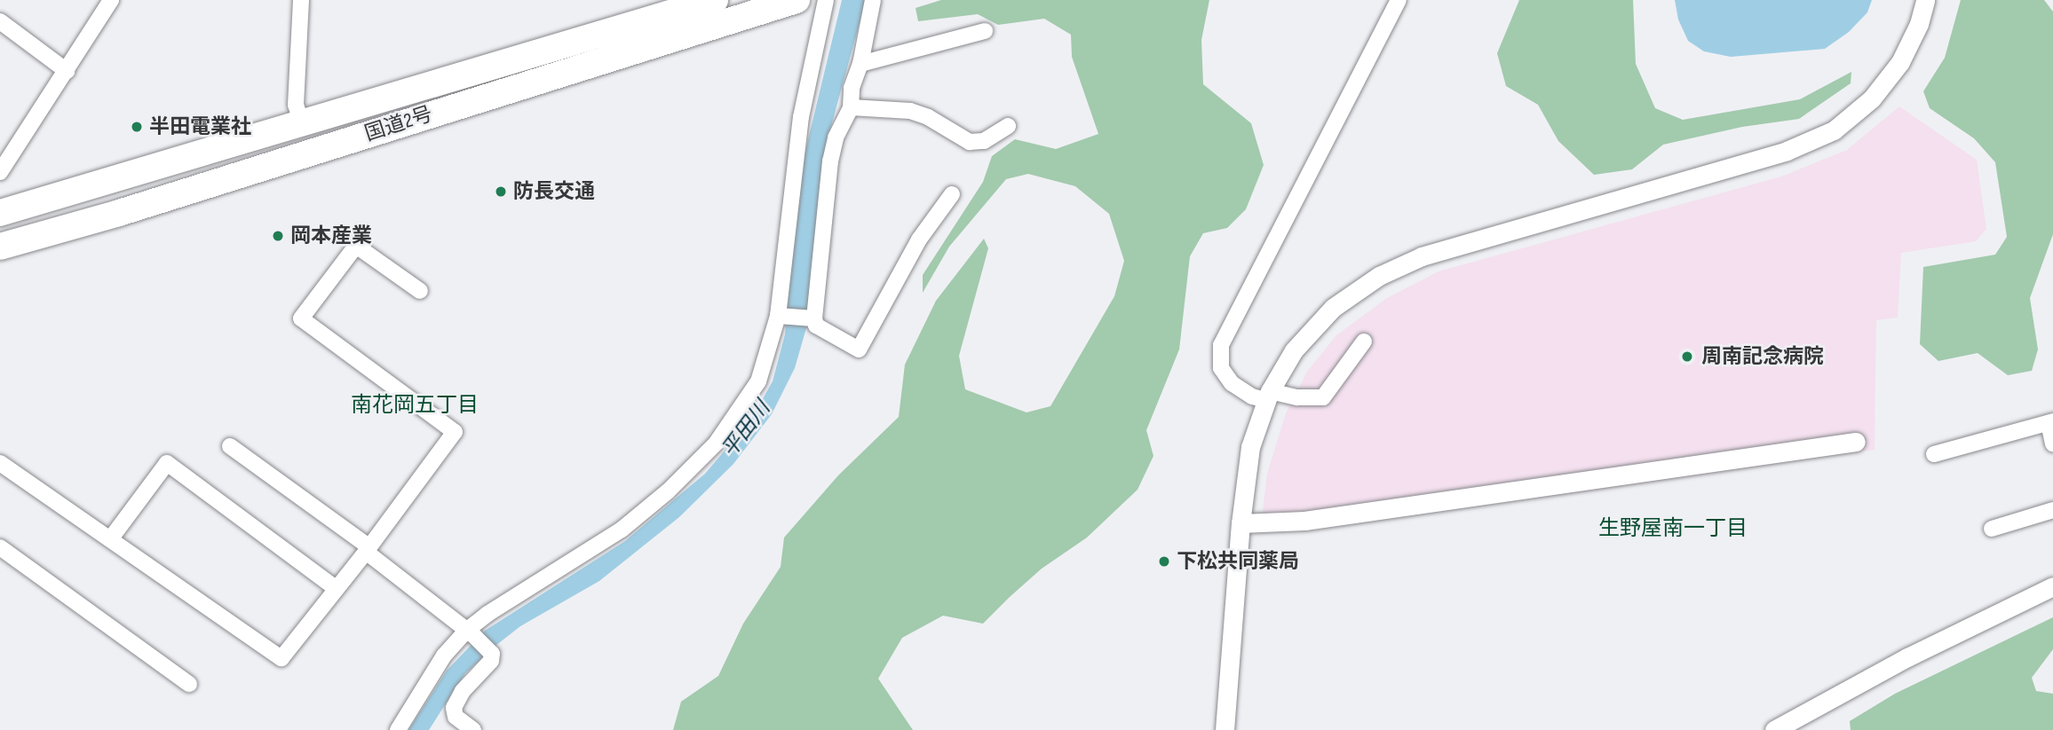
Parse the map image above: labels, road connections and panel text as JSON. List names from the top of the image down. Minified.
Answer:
{"streets":{"highway":["国道2号"]},"districts":["南花岡五丁目","生野屋南一丁目"],"water":["平田川"],"places":["半田電業社","防長交通","岡本産業","周南記念病院","下松共同薬局"]}
